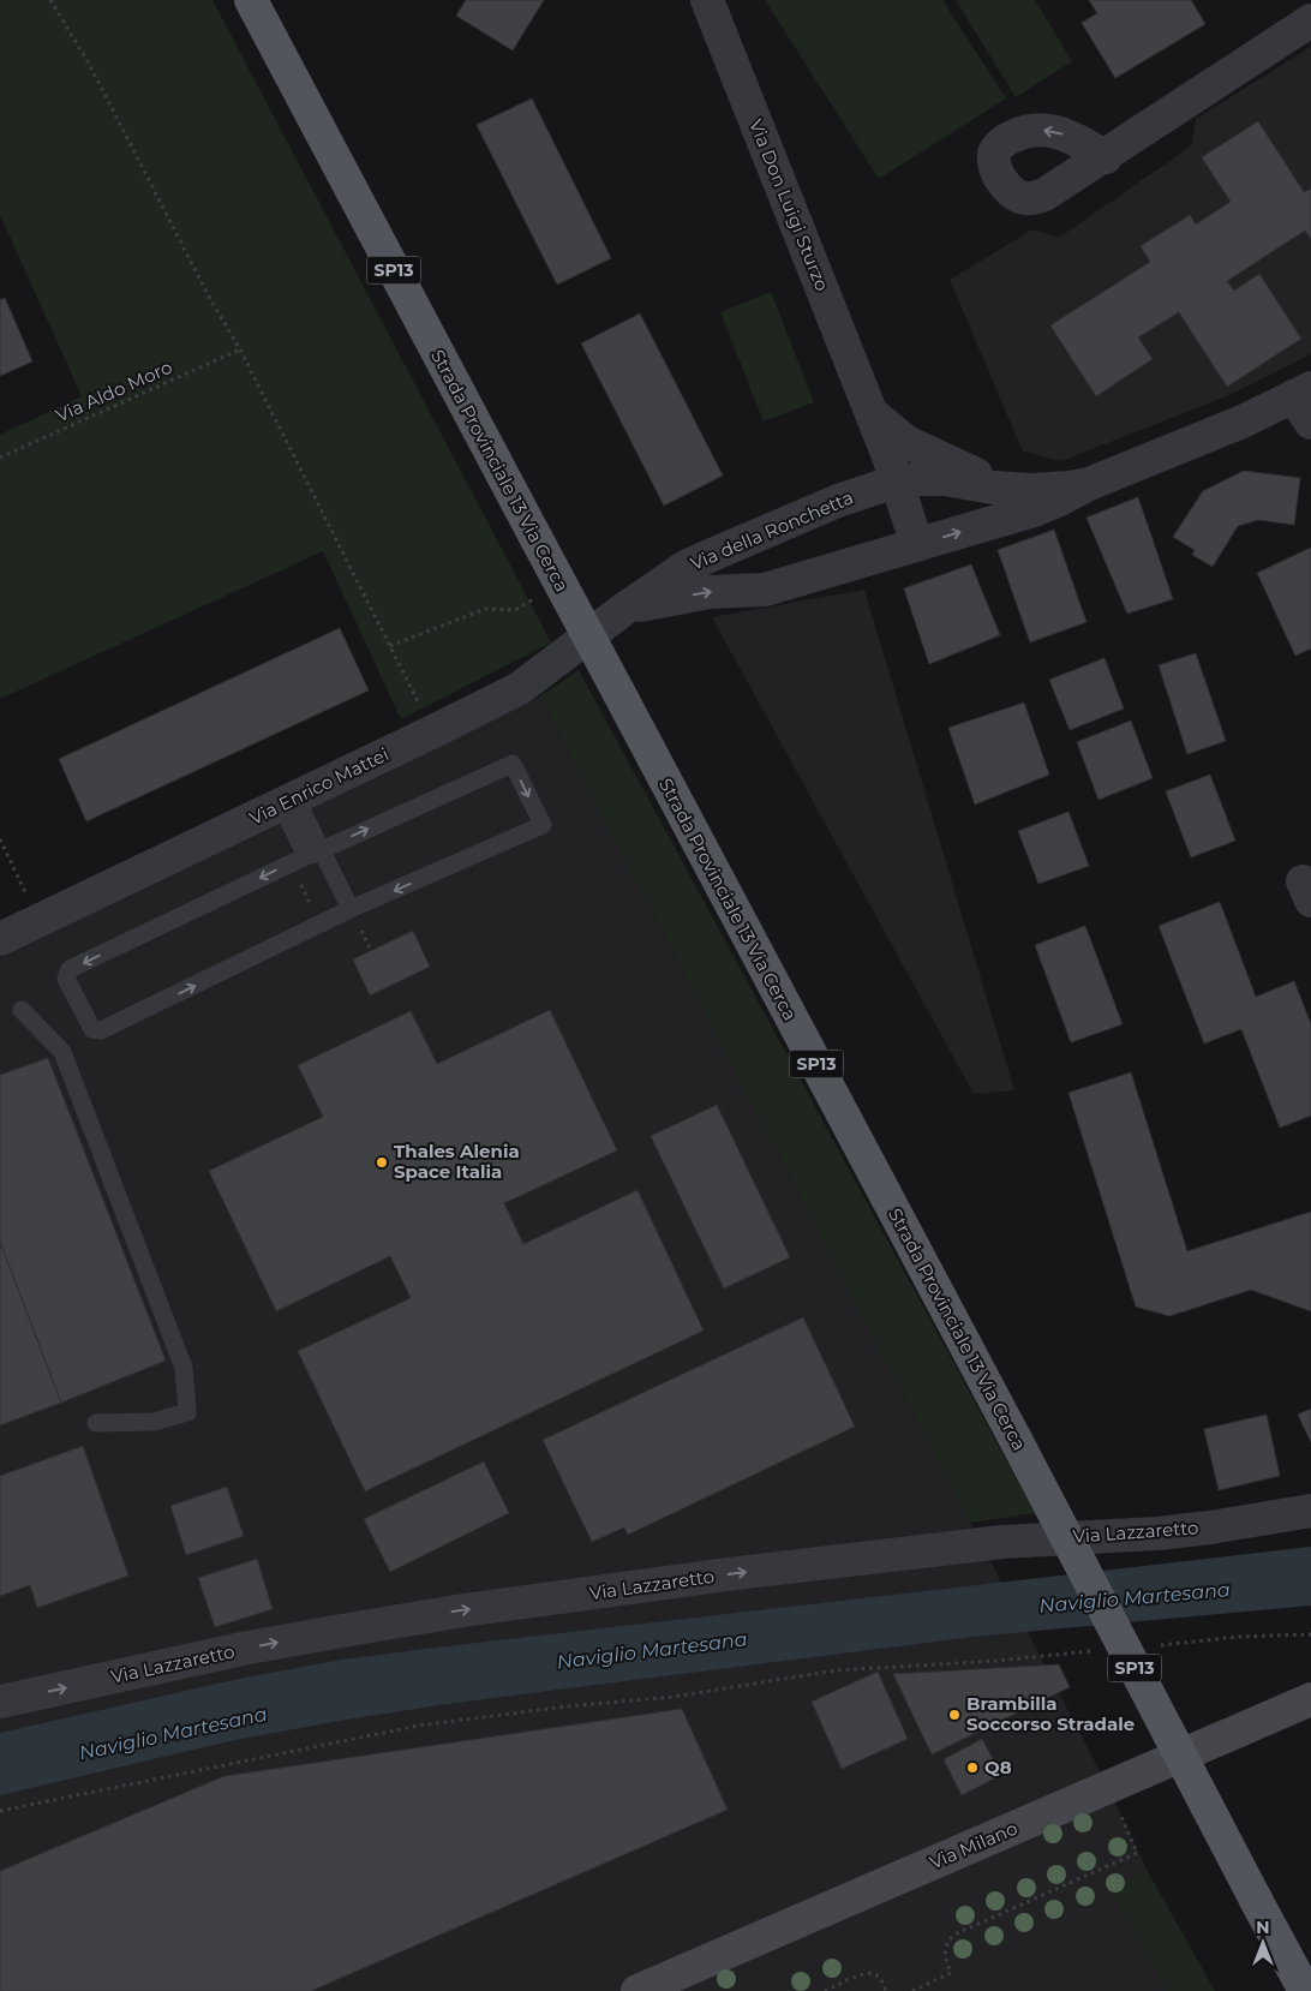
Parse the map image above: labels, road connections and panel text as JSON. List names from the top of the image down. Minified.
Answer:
{"streets":{"main road":["SP13","Strada Provinciale 13 Via Cerca"],"street":["Via Don Luigi Sturzo","Via della Ronchetta","Via Enrico Mattei","Via Lazzaretto","Via Milano"],"path":["Via Aldo Moro"]},"crossings":[["Via Don Luigi Sturzo","Via della Ronchetta"],["Via della Ronchetta","Via Enrico Mattei"]],"one_way":["Via Lazzaretto"],"water":["Naviglio Martesana"],"places":["Thales Alenia Space Italia","Brambilla Soccorso Stradale","Q8"],"north":"top"}
